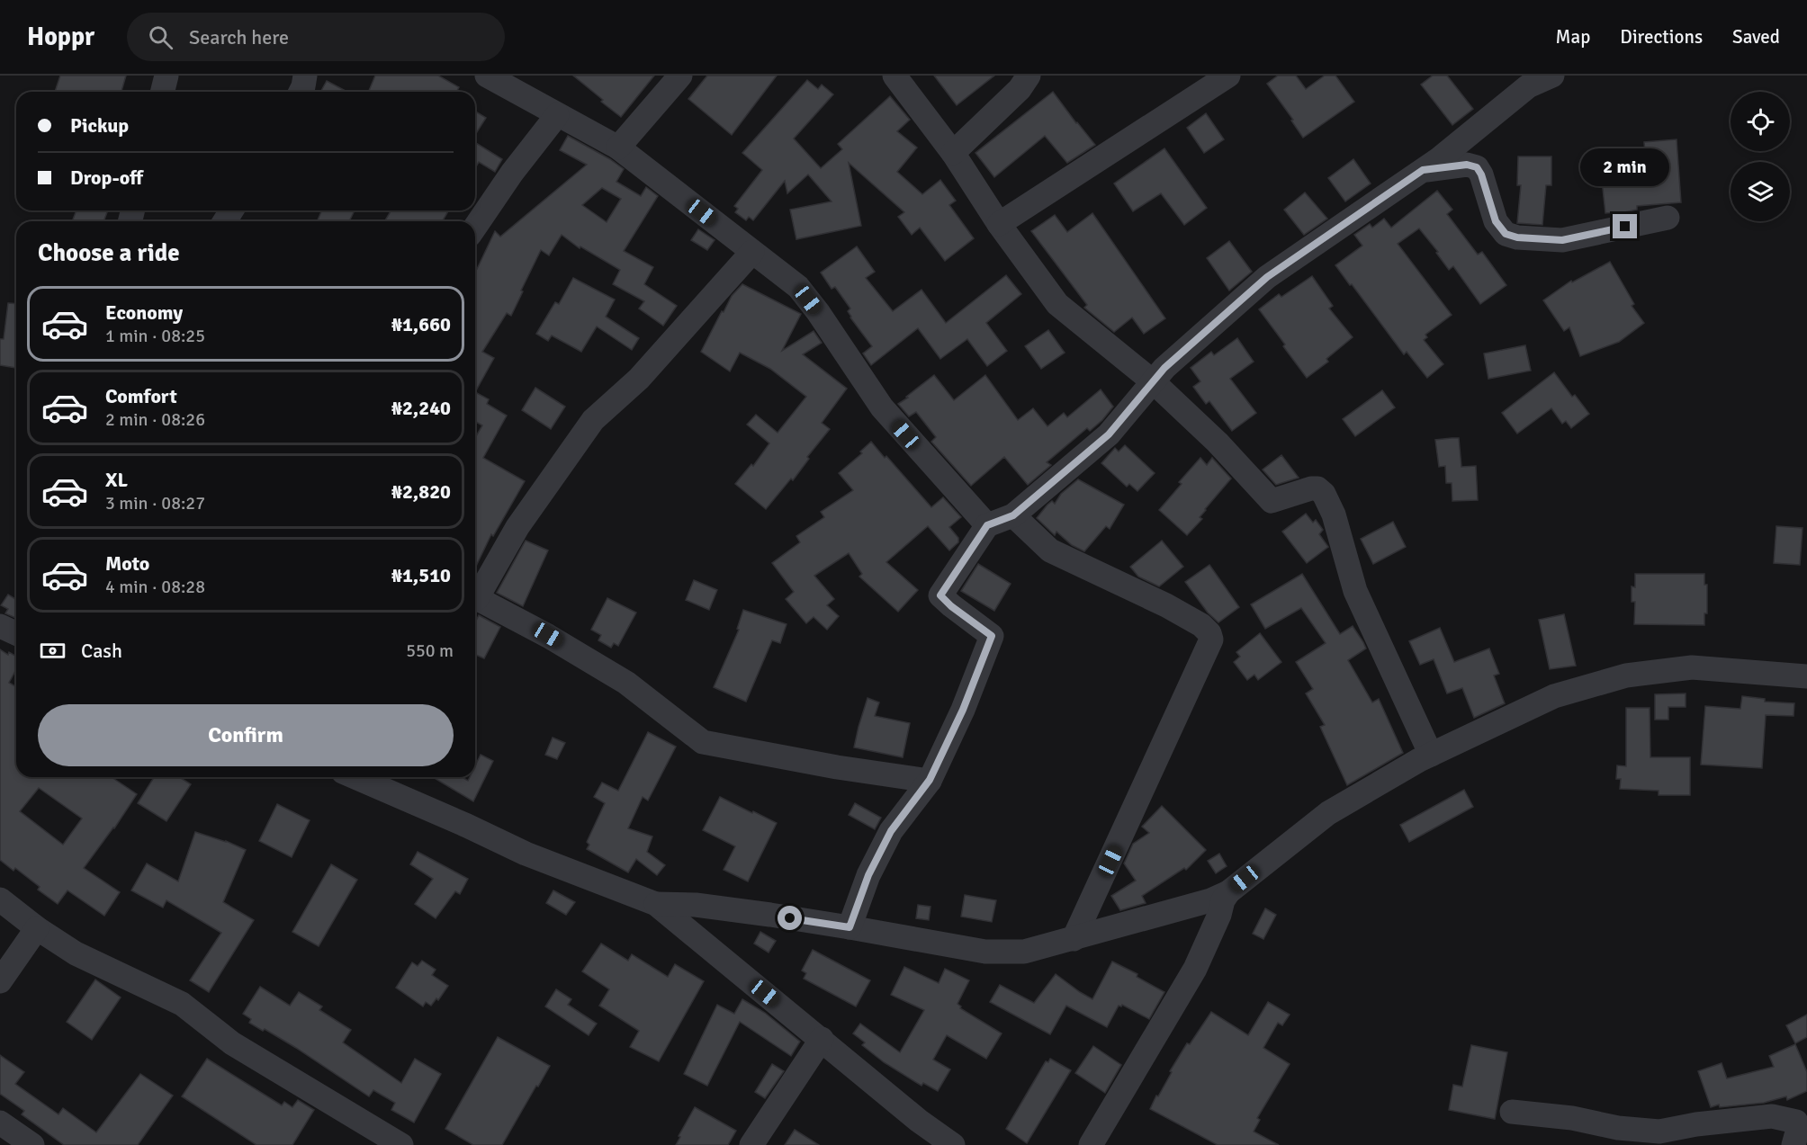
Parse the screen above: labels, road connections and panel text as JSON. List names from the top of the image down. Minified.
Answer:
{"page":{"header":"Hoppr","search":"Search here","nav":["Map","Directions","Saved"],"banner":["Pickup","Drop-off"],"bubble":"2 min","heading":"Choose a ride","list":[{"name":"Economy","note":"1 min · 08:25","value":"₦1,660"},{"name":"Comfort","note":"2 min · 08:26","value":"₦2,240"},{"name":"XL","note":"3 min · 08:27","value":"₦2,820"},{"name":"Moto","note":"4 min · 08:28","value":"₦1,510"}],"pay":["Cash","550 m"],"buttons":"Confirm"}}
